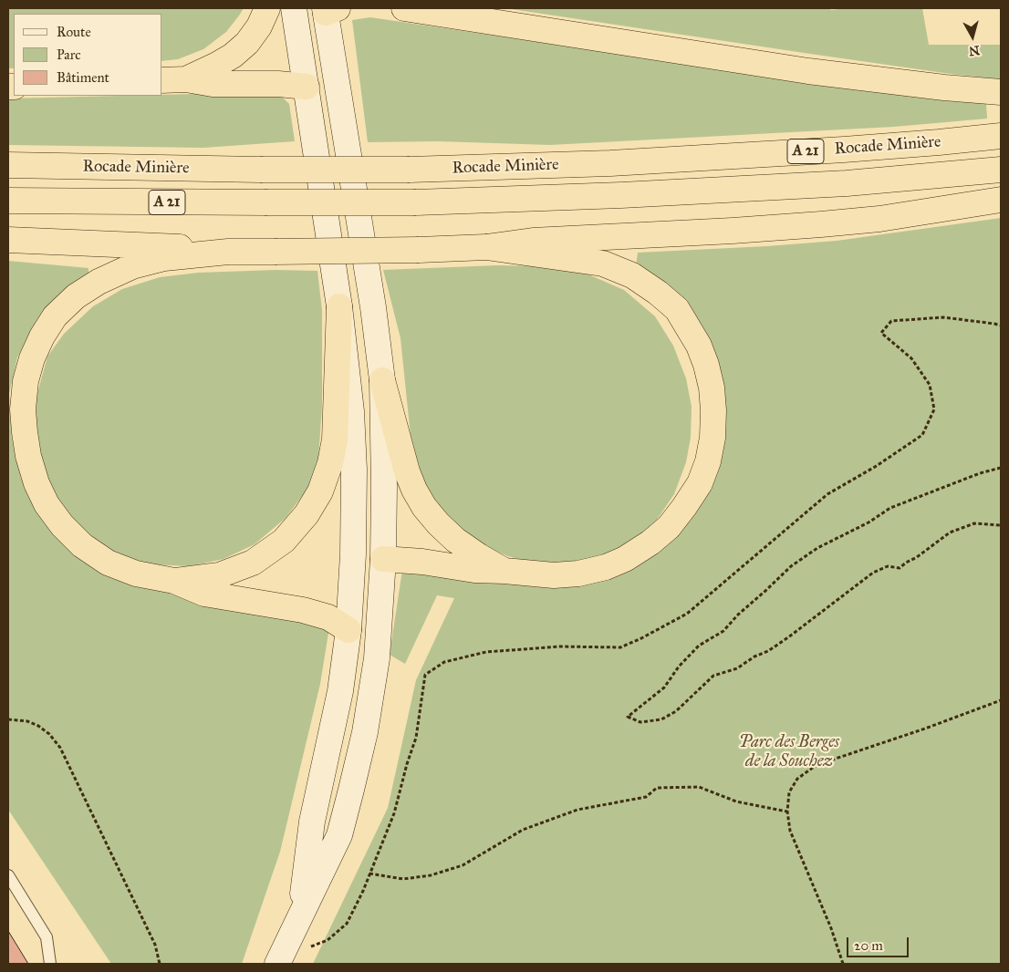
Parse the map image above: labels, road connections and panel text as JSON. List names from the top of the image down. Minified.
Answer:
{"streets":{"highway":["Rocade Minière","A 21"]},"parks":["Parc des Berges de la Souchez"],"legend":["Route","Parc","Bâtiment"],"scale_bar":"20 m","north":"bottom"}
